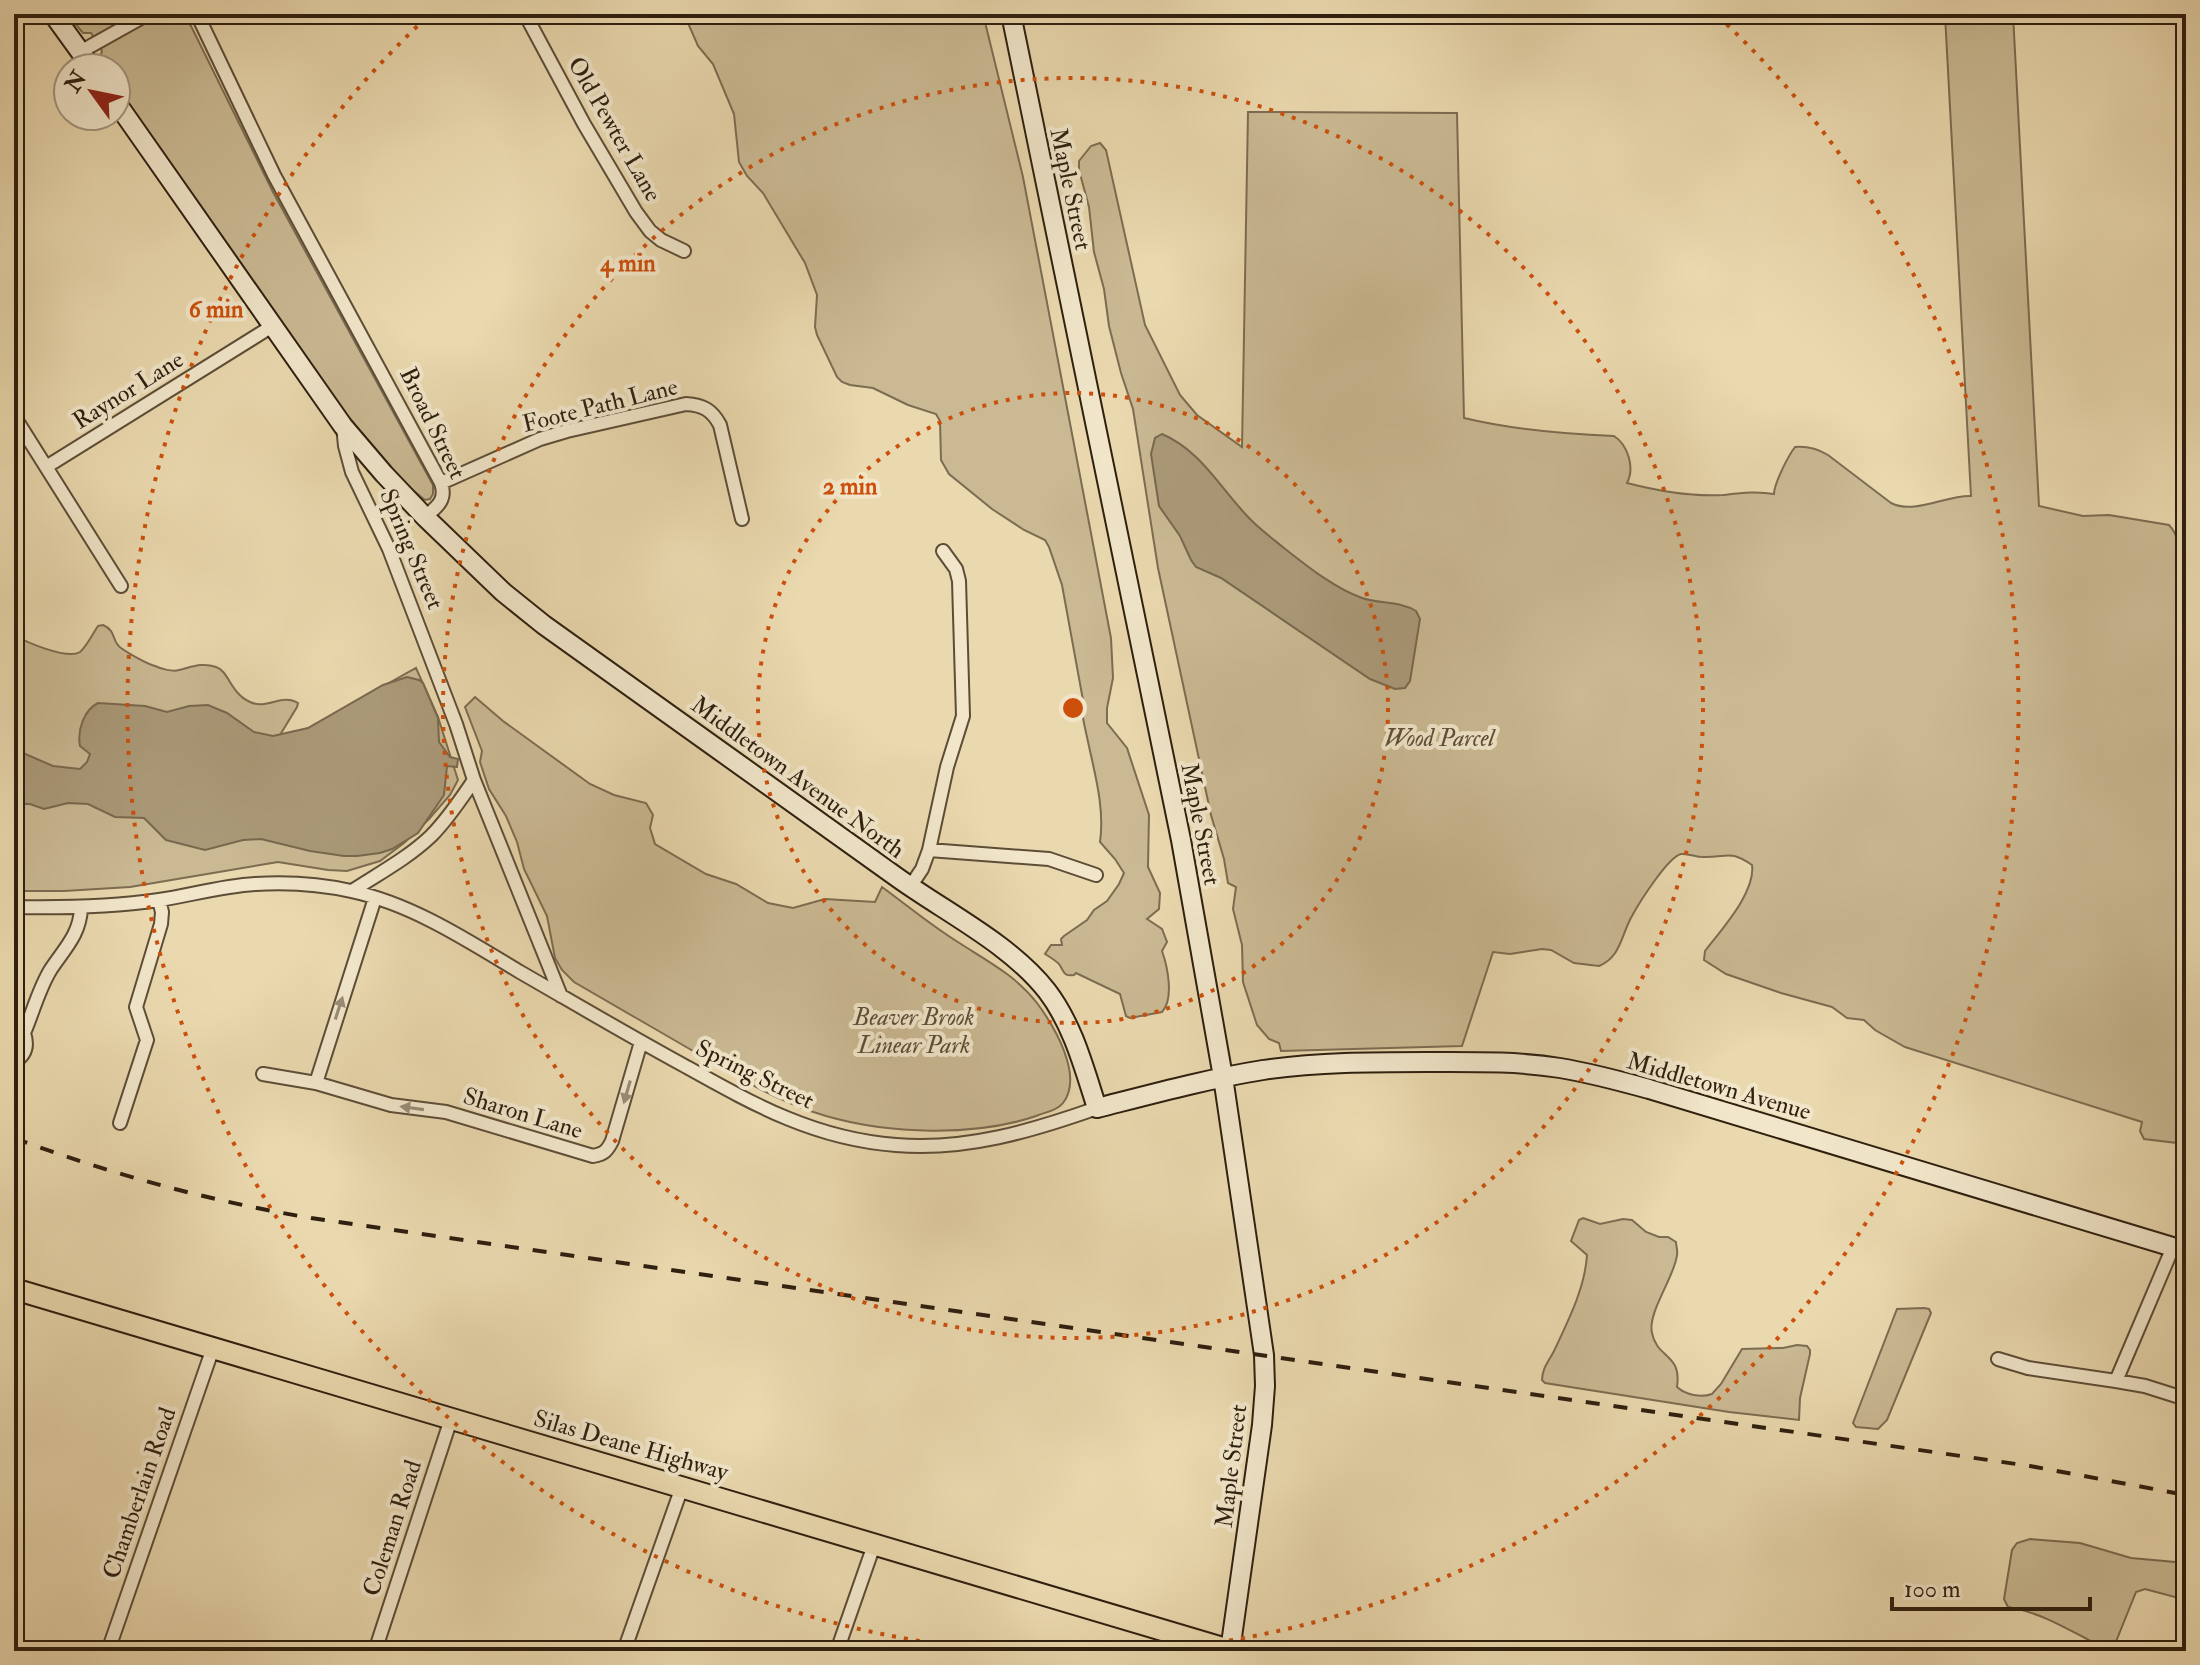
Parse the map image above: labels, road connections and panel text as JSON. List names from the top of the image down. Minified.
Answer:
{"streets":{"main road":["Silas Deane Highway"],"street":["Old Pewter Lane","Maple Street","Raynor Lane","Foote Path Lane","Broad Street","Spring Street","Middletown Avenue North","Middletown Avenue","Sharon Lane","Chamberlain Road","Coleman Road"]},"crossings":[["Maple Street","Spring Street"],["Maple Street","Middletown Avenue"],["Maple Street","Silas Deane Highway"],["Foote Path Lane","Broad Street"],["Broad Street","Middletown Avenue North"],["Spring Street","Middletown Avenue North"],["Spring Street","Middletown Avenue"],["Spring Street","Sharon Lane"],["Silas Deane Highway","Chamberlain Road"],["Silas Deane Highway","Coleman Road"]],"parks":["Wood Parcel","Beaver Brook Linear Park"],"scale_bar":"100 m","north":"top left","rings":["4 min","6 min","2 min"]}
